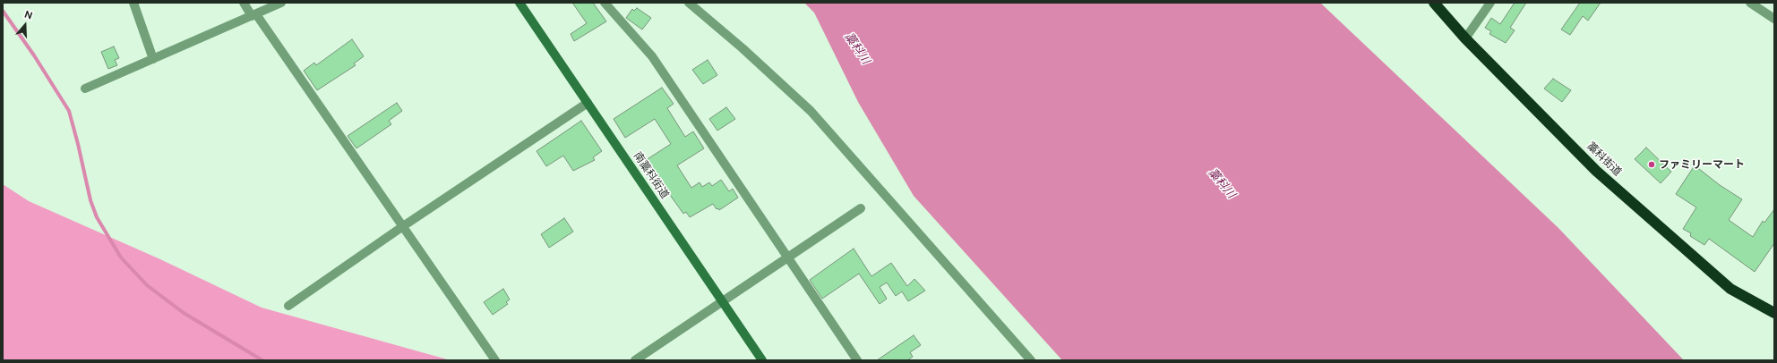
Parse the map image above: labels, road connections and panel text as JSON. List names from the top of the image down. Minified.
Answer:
{"streets":{"highway":["藁科街道"],"main road":["南藁科街道"]},"water":["藁科川"],"places":["ファミリーマート"],"north":"top"}
